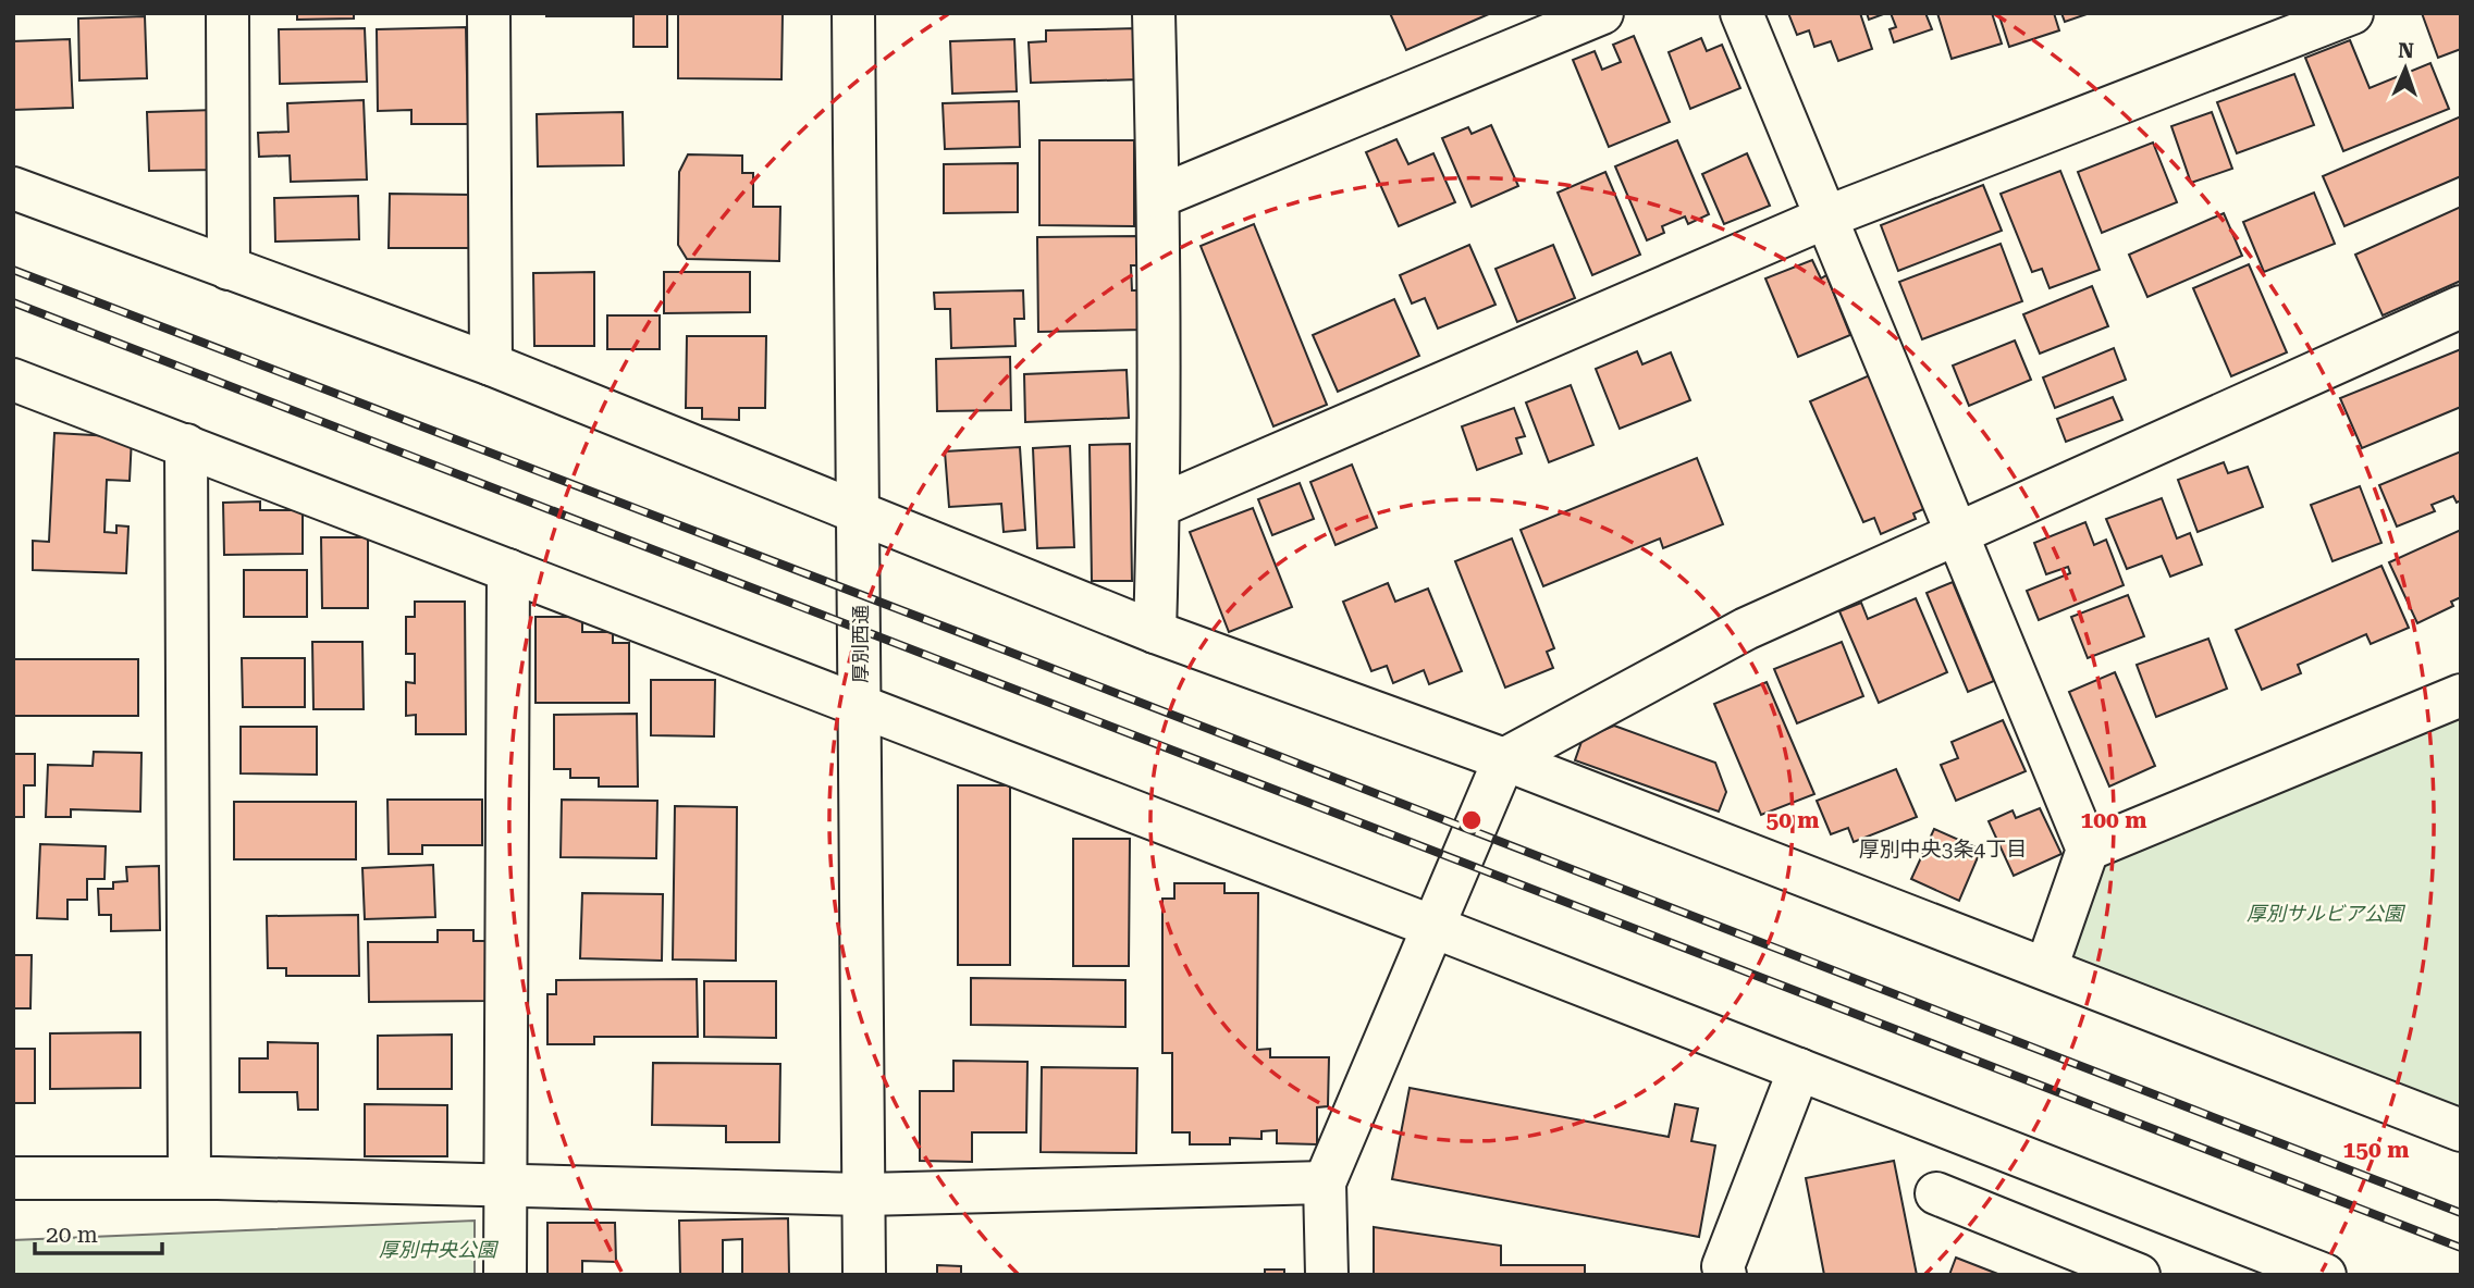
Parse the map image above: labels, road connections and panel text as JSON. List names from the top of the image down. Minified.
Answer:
{"streets":{"street":["厚別西通"]},"districts":["厚別中央3条4丁目"],"parks":["厚別サルビア公園","厚別中央公園"],"scale_bar":"20 m","north":"top","rings":["50 m","100 m","150 m"]}
